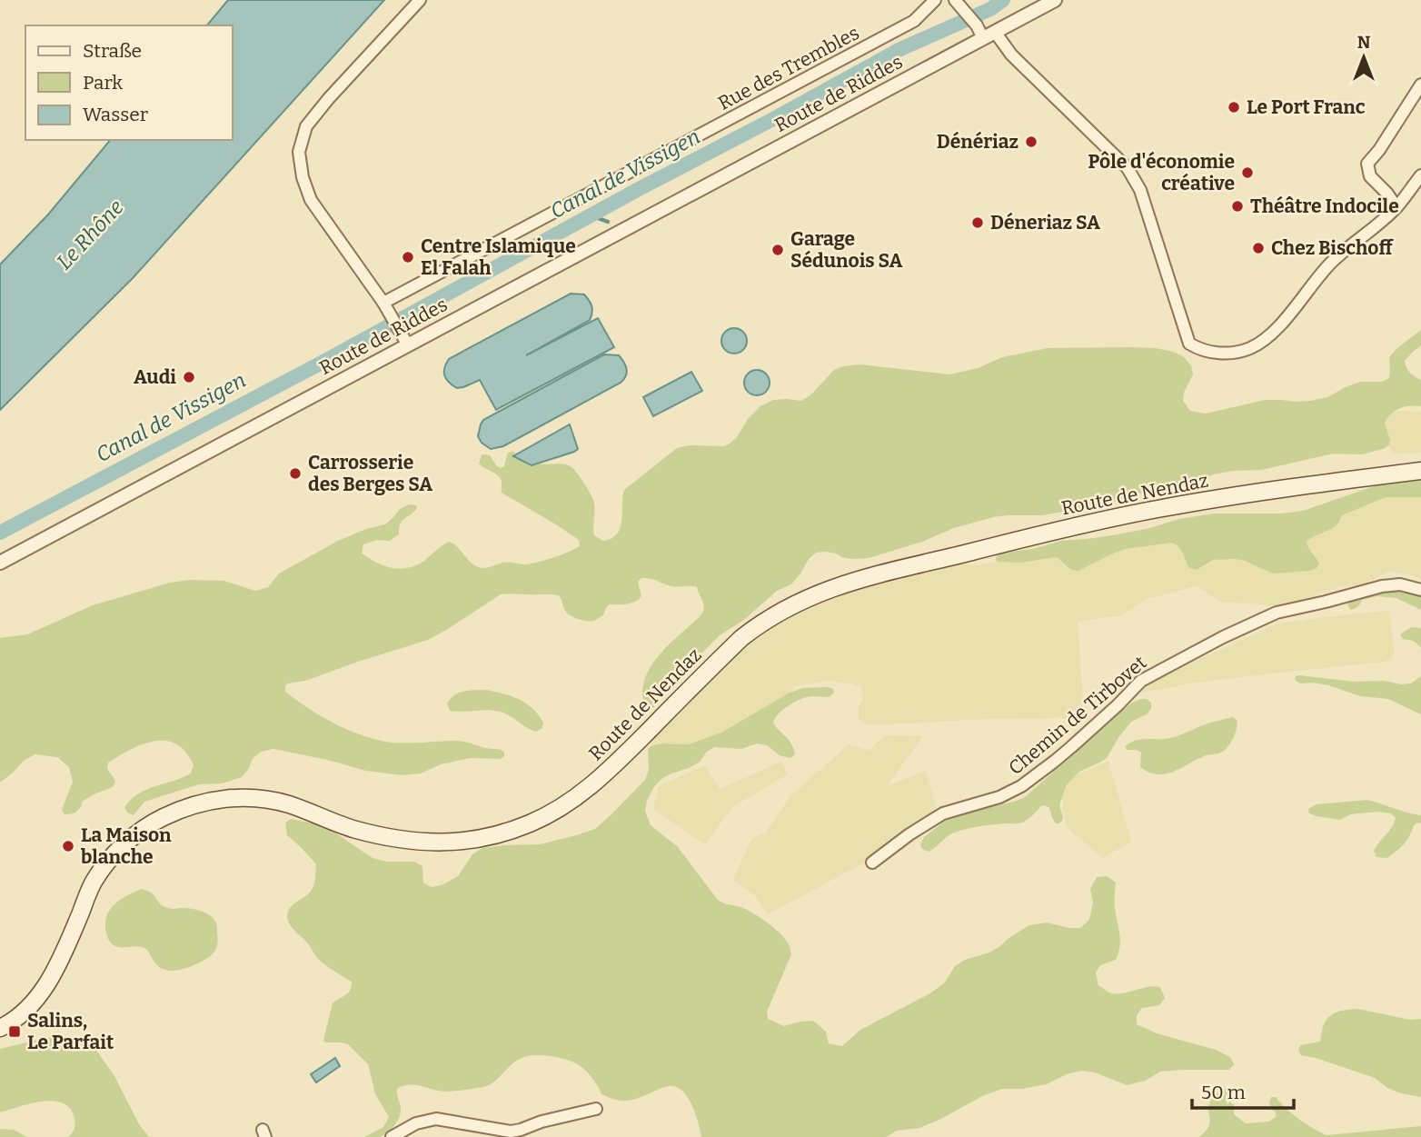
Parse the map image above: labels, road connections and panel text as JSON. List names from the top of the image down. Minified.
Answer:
{"streets":{"main road":["Route de Nendaz"],"street":["Rue des Trembles","Route de Riddes","Chemin de Tirbovet"]},"water":["Canal de Vissigen","Le Rhône"],"places":{"other":["Le Port Franc","Dénériaz","Pôle d'économie créative","Théâtre Indocile","Déneriaz SA","Chez Bischoff","Garage Sédunois SA","Centre Islamique El Falah","Audi","Carrosserie des Berges SA","La Maison blanche"],"transit":["Salins, Le Parfait"]},"legend":["Straße","Park","Wasser"],"scale_bar":"50 m","north":"top"}
